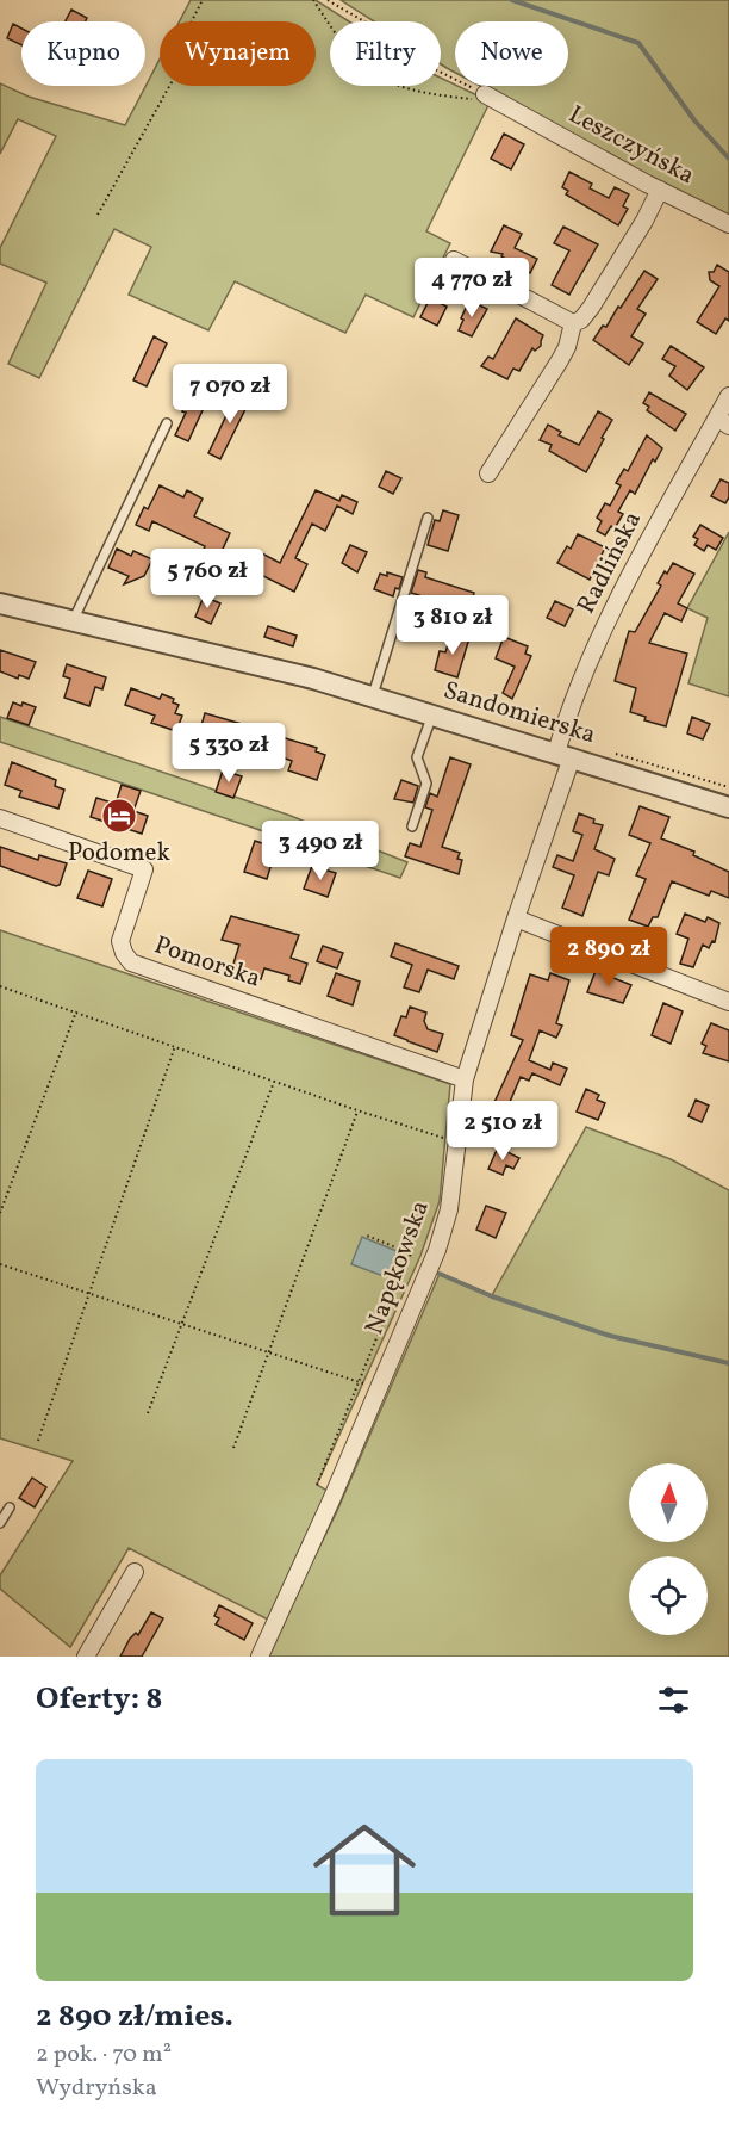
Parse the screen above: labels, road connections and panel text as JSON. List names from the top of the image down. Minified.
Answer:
{"streets":{"street":["Leszczyńska","Radlińska","Sandomierska","Pomorska","Napękowska"]},"crossings":[["Radlińska","Sandomierska"],["Radlińska","Napękowska"],["Sandomierska","Napękowska"],["Pomorska","Napękowska"]],"places":{"hotel":["Podomek"]},"north":"top","page":{"chip":["Kupno","Wynajem","Filtry","Nowe"],"price":["4 770 zł","7 070 zł","5 760 zł","3 810 zł","5 330 zł","3 490 zł","2 890 zł","2 510 zł"],"heading":"Oferty: 8","list":[{"name":"2 890 zł/mies.","note":"2 pok. · 70 m² · Wydryńska"}]}}
